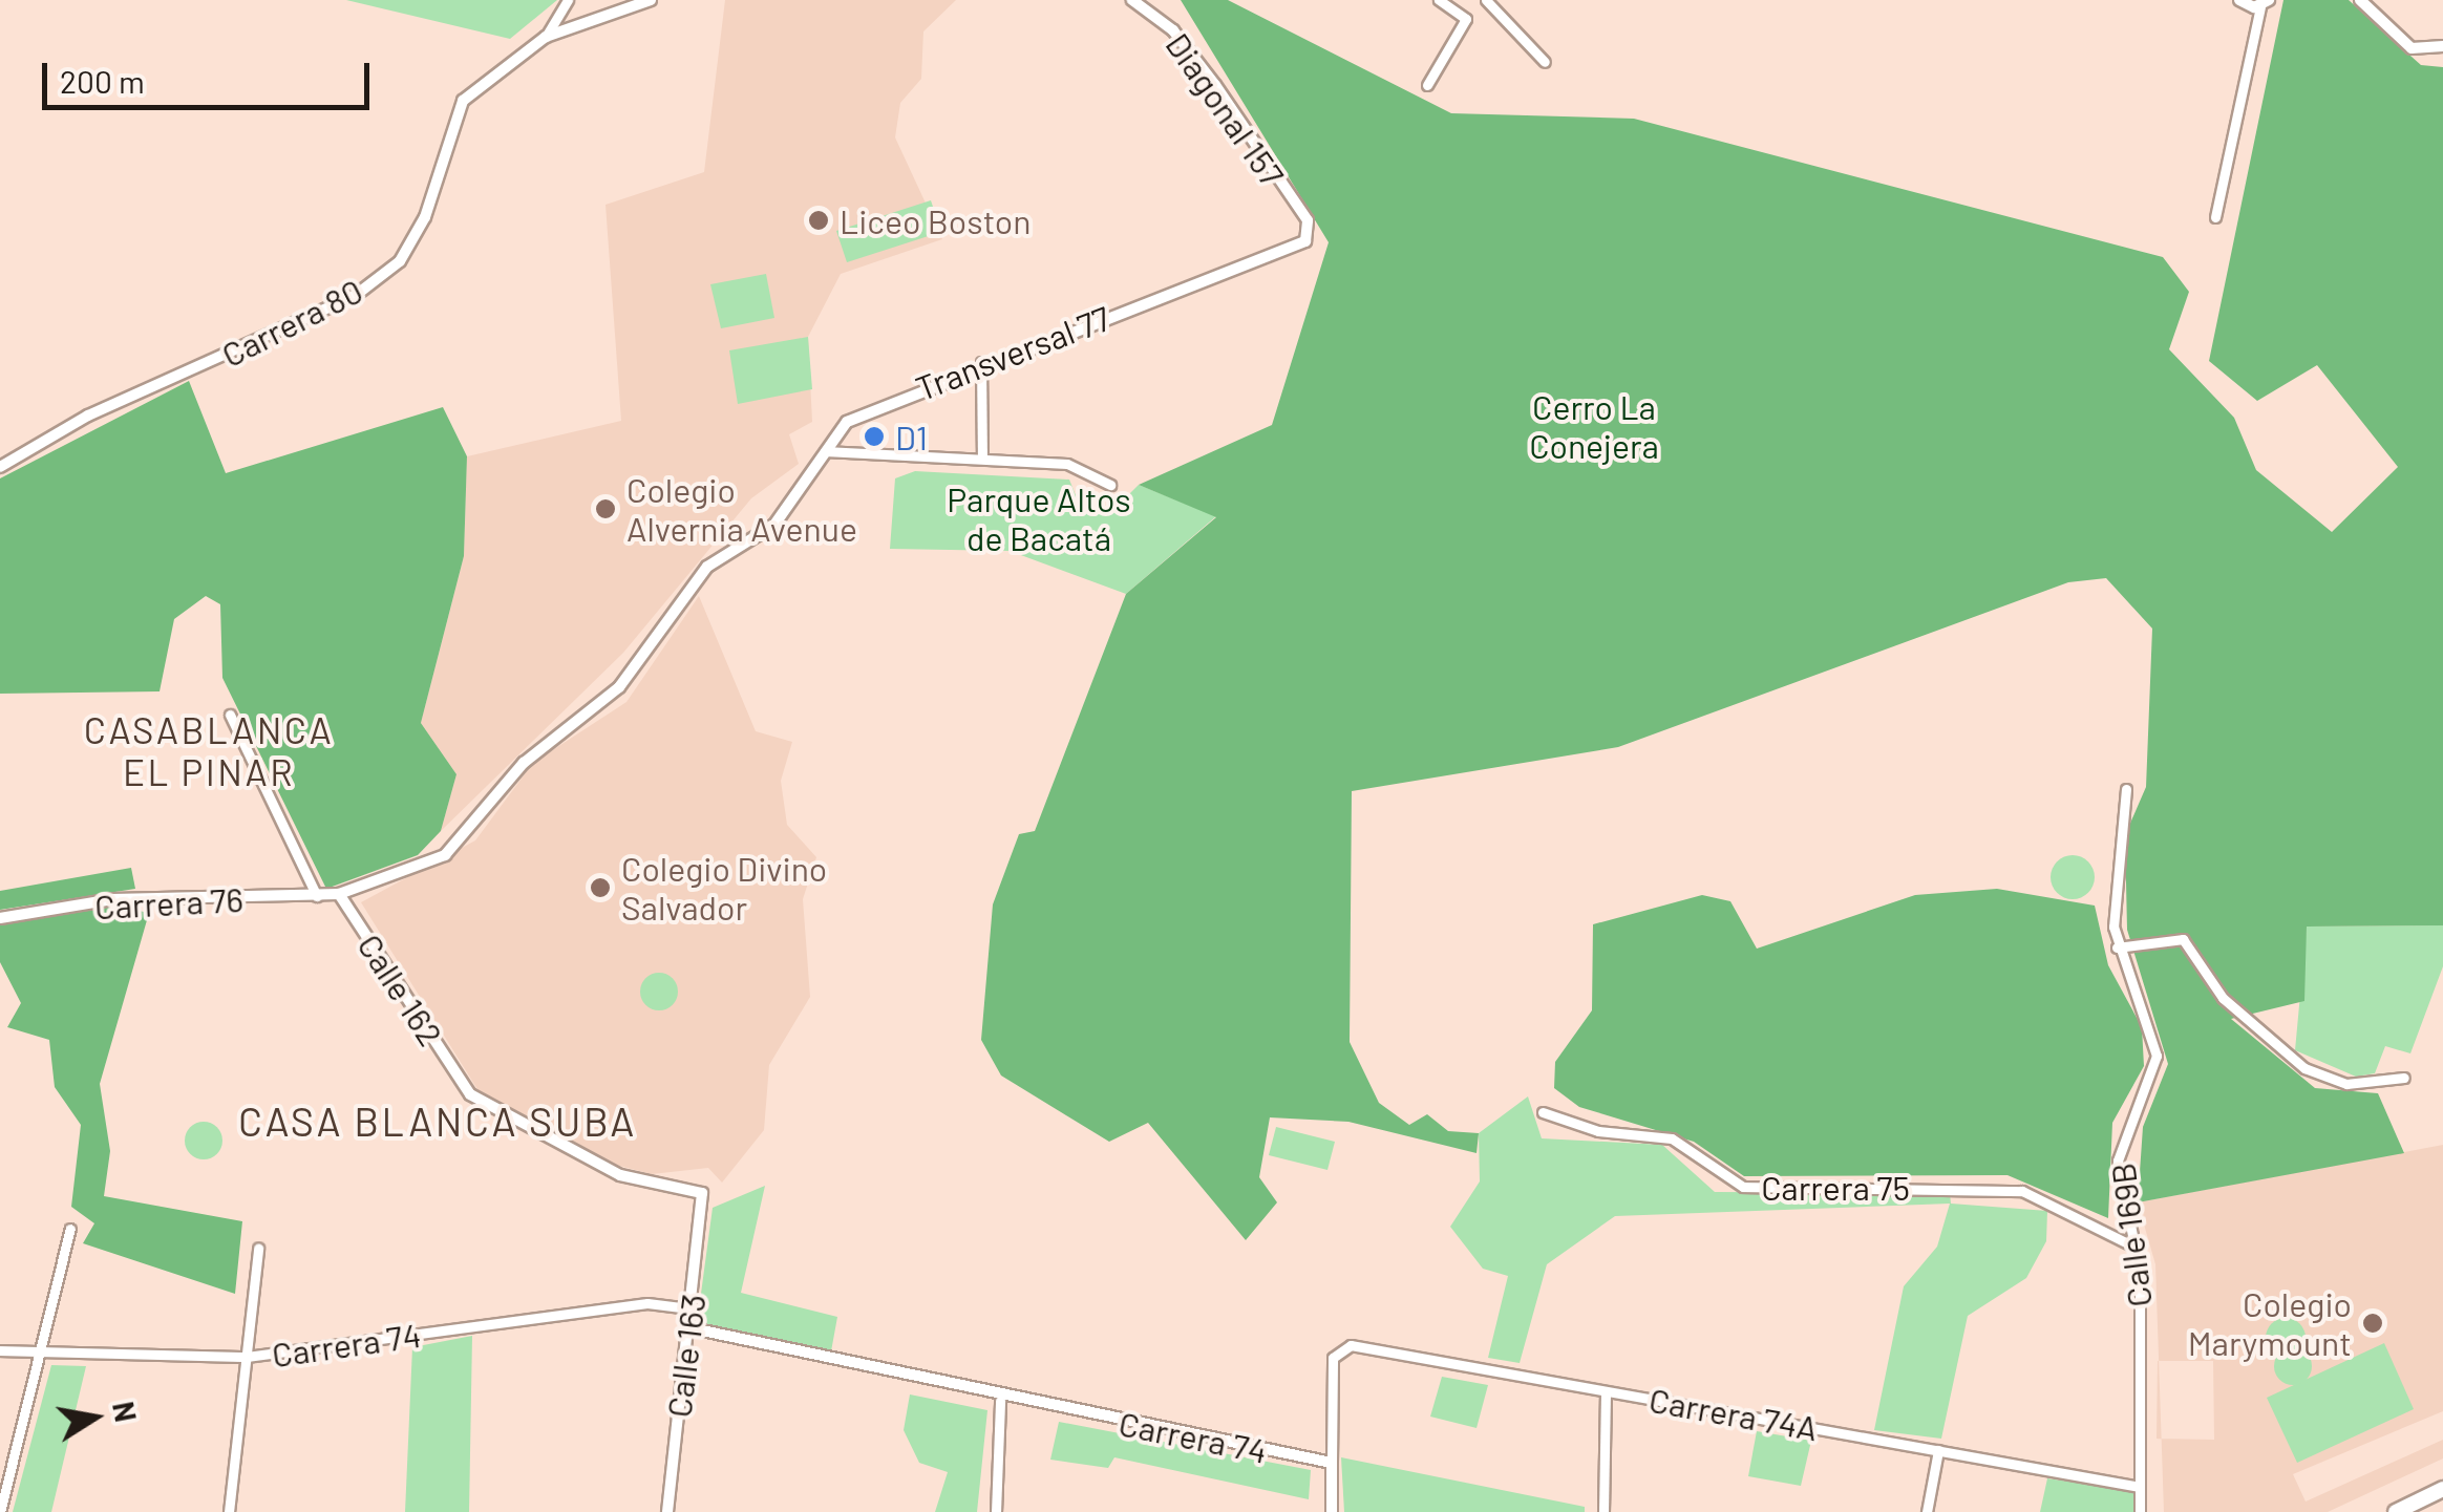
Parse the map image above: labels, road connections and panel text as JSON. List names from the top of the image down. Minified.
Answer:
{"streets":{"street":["Diagonal 157","Carrera 80","Transversal 77","Carrera 76","Calle 162","Carrera 75","Calle 169B","Carrera 74","Calle 163","Carrera 74A"]},"crossings":[["Diagonal 157","Transversal 77"],["Transversal 77","Carrera 76"],["Transversal 77","Calle 162"],["Carrera 76","Calle 162"],["Calle 162","Calle 163"],["Carrera 75","Calle 169B"],["Calle 169B","Carrera 74A"],["Carrera 74","Calle 163"],["Carrera 74","Carrera 74A"]],"districts":["CASABLANCA EL PINAR","CASA BLANCA SUBA"],"parks":["Cerro La Conejera","Parque Altos de Bacatá"],"places":["Liceo Boston","D1","Colegio Alvernia Avenue","Colegio Divino Salvador","Colegio Marymount"],"scale_bar":"200 m","north":"right"}
